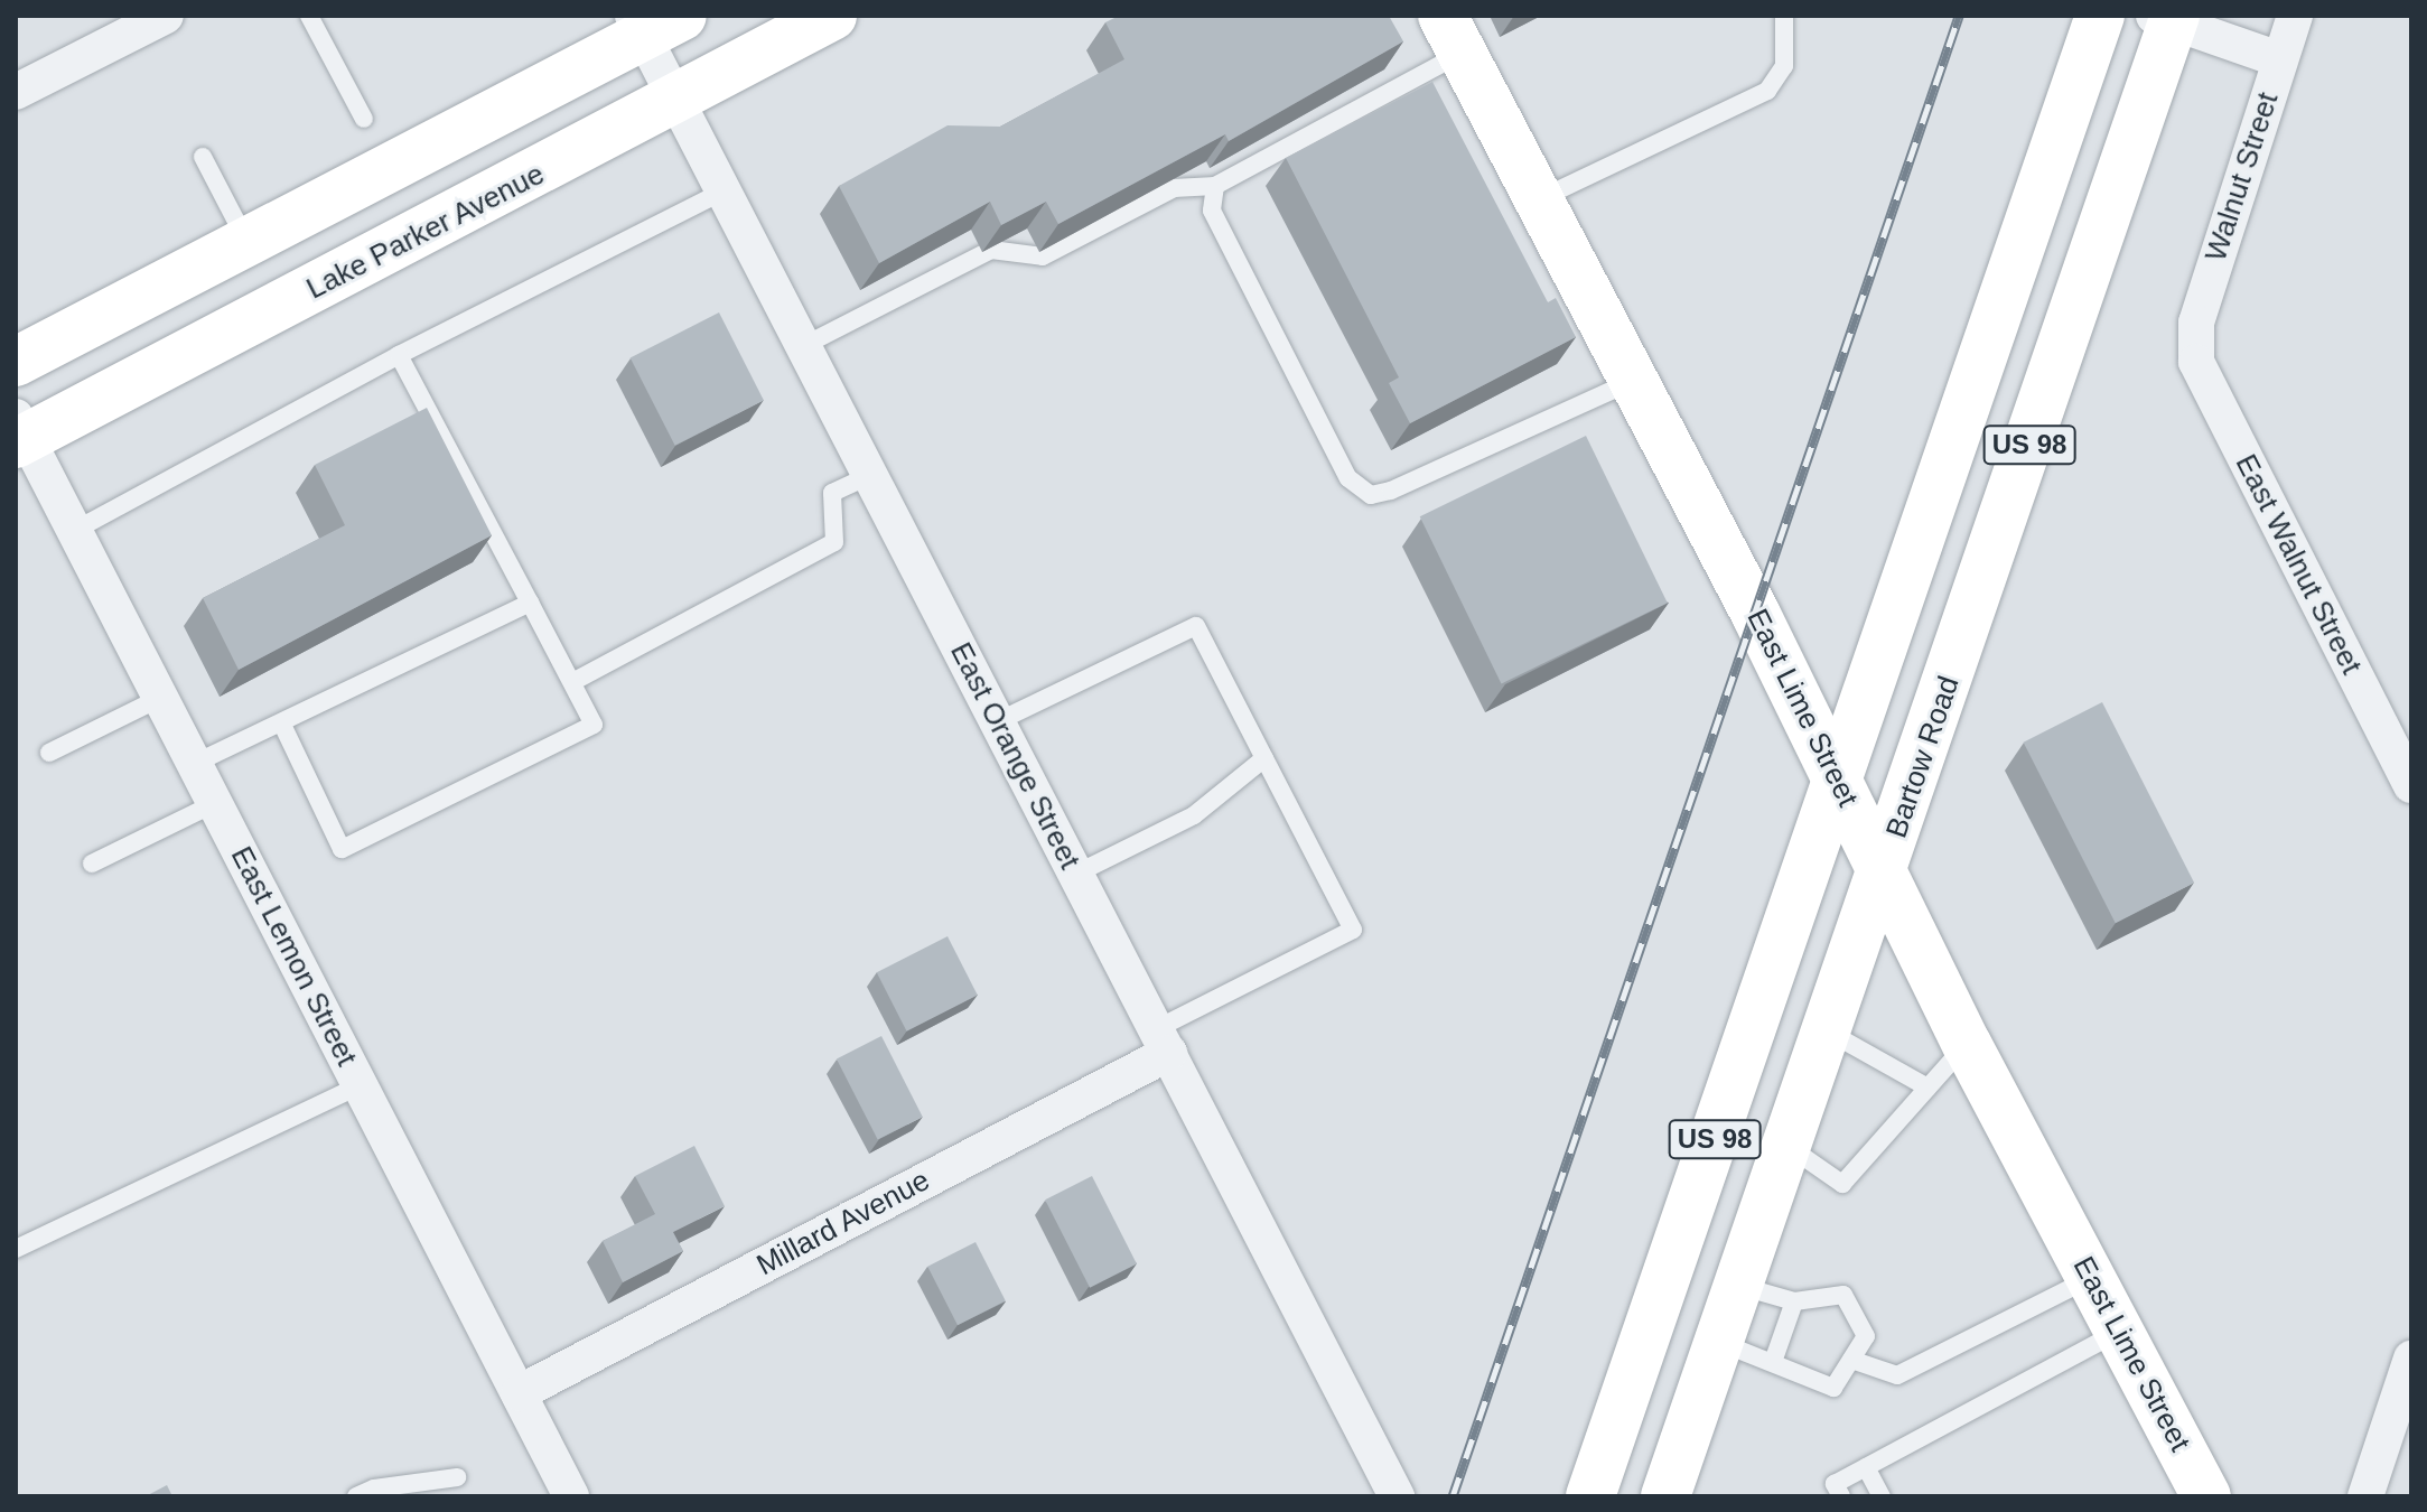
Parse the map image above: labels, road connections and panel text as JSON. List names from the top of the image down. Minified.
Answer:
{"streets":{"main road":["Lake Parker Avenue","US 98","East Lime Street","Bartow Road"],"street":["Walnut Street","East Walnut Street","East Orange Street","East Lemon Street","Millard Avenue"]},"crossings":[["Walnut Street","East Walnut Street"],["Lake Parker Avenue","East Orange Street"],["Lake Parker Avenue","East Lemon Street"],["US 98","East Lime Street"],["East Lime Street","Bartow Road"],["East Orange Street","Millard Avenue"],["East Lemon Street","Millard Avenue"]]}
